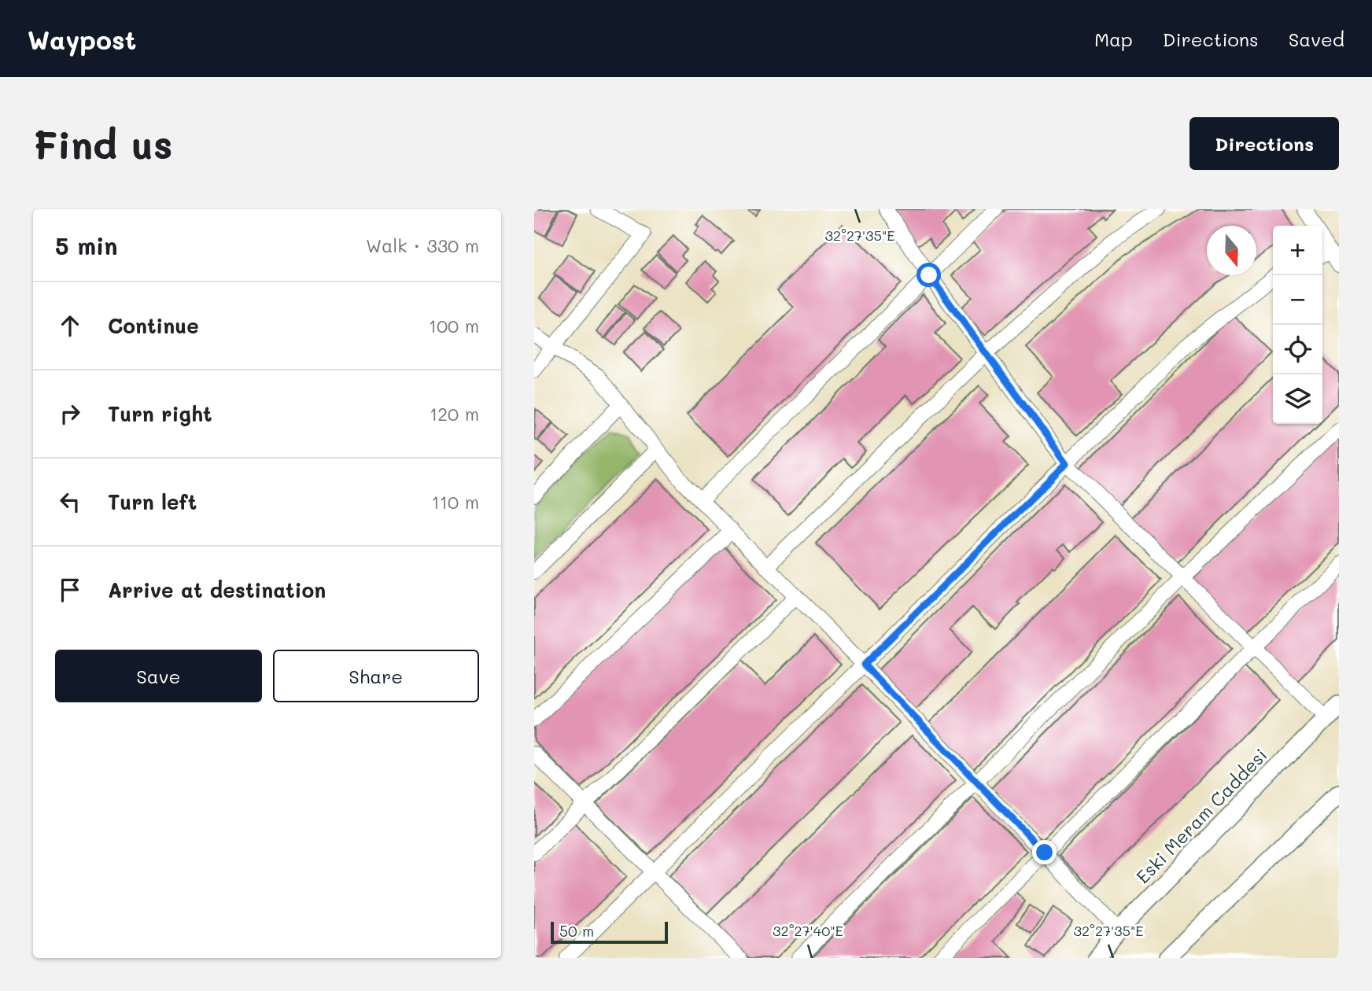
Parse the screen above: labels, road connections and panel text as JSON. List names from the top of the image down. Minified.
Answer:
{"streets":{"street":["Eski Meram Caddesi"]},"scale_bar":"50 m","north":"bottom","page":{"header":"Waypost","nav":["Map","Directions","Saved"],"buttons":["Directions",["Save","Share"]],"title":"Find us","heading":["5 min","Walk · 330 m"],"map_buttons":["+","−"],"list":[["Continue","100 m"],["Turn right","120 m"],["Turn left","110 m"],"Arrive at destination"],"scale":"50 m"},"coordinates":["32°27'35\"E","32°27'40\"E"]}
